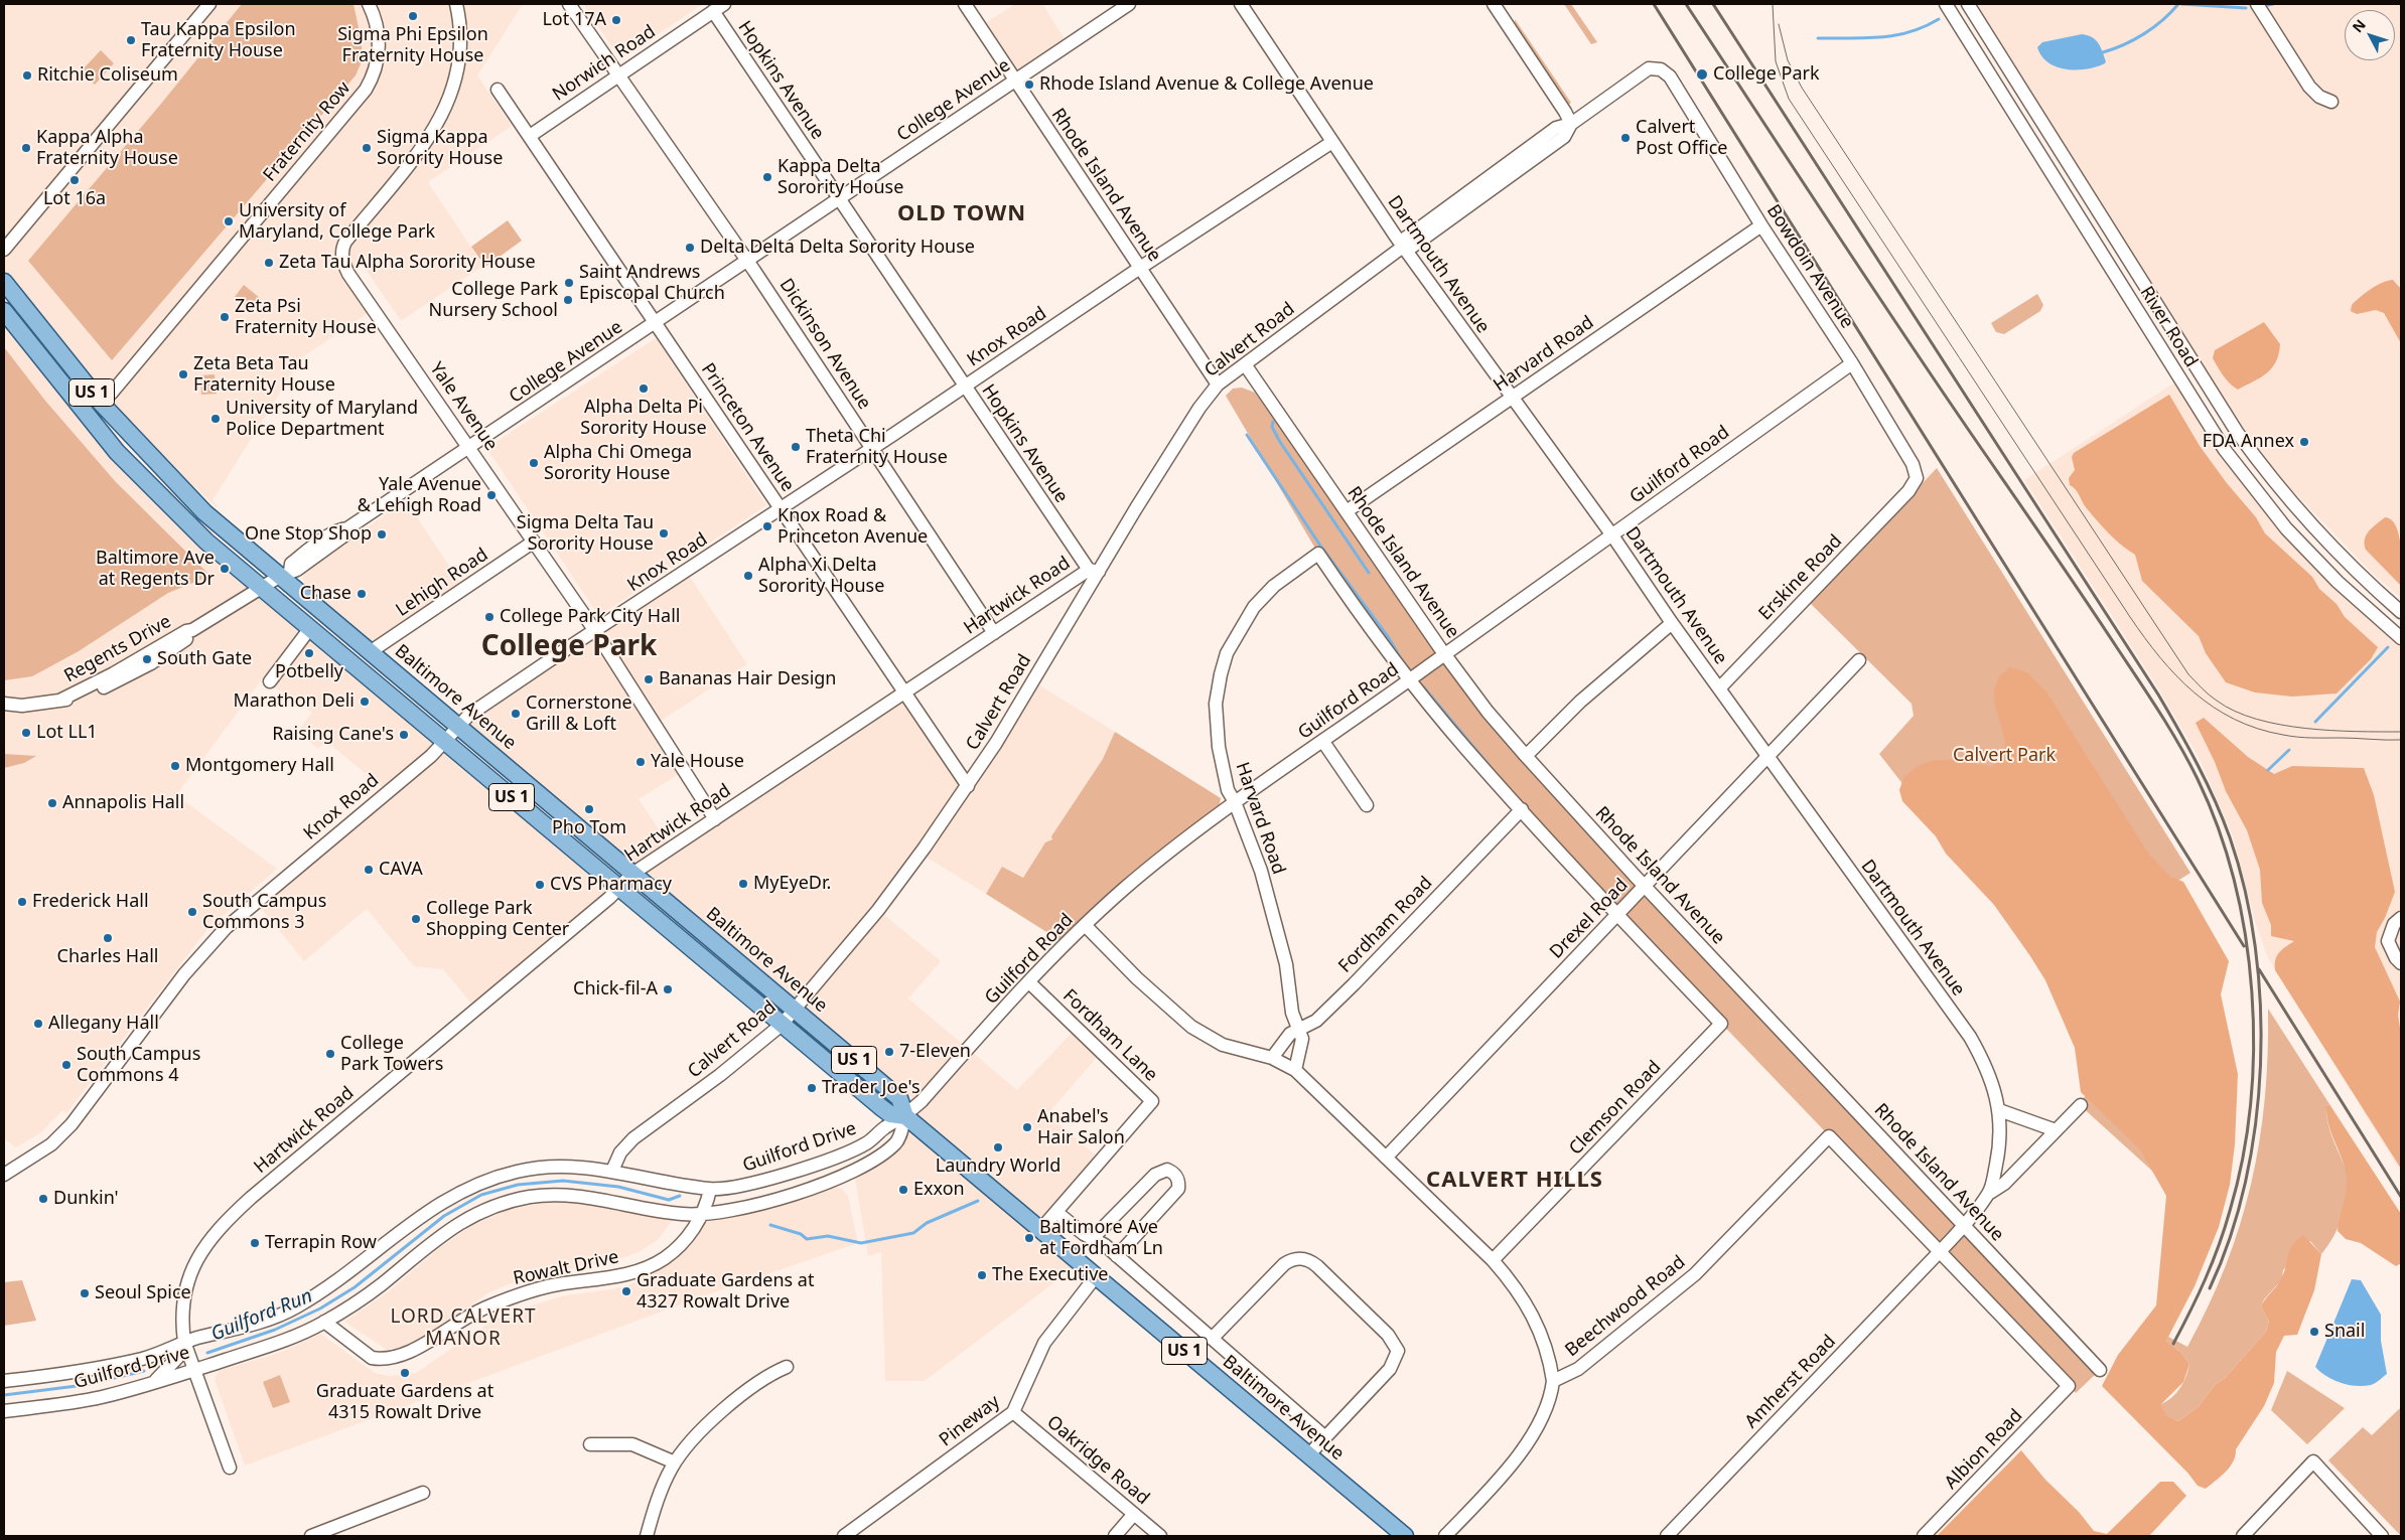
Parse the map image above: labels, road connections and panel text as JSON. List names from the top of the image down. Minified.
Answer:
{"streets":{"main road":["US 1","Baltimore Avenue"],"street":["Norwich Road","Hopkins Avenue","College Avenue","Fraternity Row","Rhode Island Avenue","Dartmouth Avenue","Bowdoin Avenue","River Road","Knox Road","Calvert Road","Dickinson Avenue","Harvard Road","Yale Avenue","Princeton Avenue","Guilford Road","Erskine Road","Lehigh Road","Hartwick Road","Regents Drive","Drexel Road","Fordham Road","Fordham Lane","Clemson Road","Guilford Drive","Rowalt Drive","Beechwood Road","Amherst Road","Pineway","Albion Road","Oakridge Road"]},"crossings":[["Norwich Road","Hopkins Avenue"],["Norwich Road","Dickinson Avenue"],["Norwich Road","Princeton Avenue"],["Hopkins Avenue","College Avenue"],["Hopkins Avenue","Knox Road"],["Hopkins Avenue","Calvert Road"],["Hopkins Avenue","Hartwick Road"],["College Avenue","Rhode Island Avenue"],["College Avenue","Dickinson Avenue"],["College Avenue","Yale Avenue"],["College Avenue","Princeton Avenue"],["College Avenue","Regents Drive"],["College Avenue","Baltimore Avenue"],["Fraternity Row","Baltimore Avenue"],["Rhode Island Avenue","Dartmouth Avenue"],["Rhode Island Avenue","Knox Road"],["Rhode Island Avenue","Calvert Road"],["Rhode Island Avenue","Harvard Road"],["Rhode Island Avenue","Guilford Road"],["Rhode Island Avenue","Drexel Road"],["Rhode Island Avenue","Amherst Road"],["Dartmouth Avenue","Knox Road"],["Dartmouth Avenue","Calvert Road"],["Dartmouth Avenue","Harvard Road"],["Dartmouth Avenue","Guilford Road"],["Dartmouth Avenue","Erskine Road"],["Dartmouth Avenue","Drexel Road"],["Dartmouth Avenue","Amherst Road"],["Bowdoin Avenue","Calvert Road"],["Bowdoin Avenue","Harvard Road"],["Bowdoin Avenue","Guilford Road"],["Bowdoin Avenue","Erskine Road"],["Knox Road","Dickinson Avenue"],["Knox Road","Yale Avenue"],["Knox Road","Princeton Avenue"],["Knox Road","Baltimore Avenue"],["Calvert Road","Princeton Avenue"],["Calvert Road","Hartwick Road"],["Calvert Road","Baltimore Avenue"],["Calvert Road","Guilford Drive"],["Dickinson Avenue","Hartwick Road"],["Harvard Road","Guilford Road"],["Harvard Road","Fordham Road"],["Yale Avenue","Lehigh Road"],["Yale Avenue","Hartwick Road"],["Princeton Avenue","Hartwick Road"],["Guilford Road","Baltimore Avenue"],["Guilford Road","Fordham Lane"],["Guilford Road","Guilford Drive"],["Lehigh Road","Baltimore Avenue"],["Hartwick Road","Baltimore Avenue"],["Hartwick Road","Guilford Drive"],["Regents Drive","Baltimore Avenue"],["Baltimore Avenue","Fordham Lane"],["Baltimore Avenue","Guilford Drive"],["Baltimore Avenue","Pineway"],["Drexel Road","Clemson Road"],["Guilford Drive","Rowalt Drive"],["Beechwood Road","Amherst Road"],["Beechwood Road","Albion Road"],["Amherst Road","Albion Road"],["Pineway","Oakridge Road"]],"districts":["OLD TOWN","College Park","CALVERT HILLS","LORD CALVERT MANOR"],"water":["Guilford Run"],"parks":["Calvert Park"],"places":["Sigma Phi Epsilon Fraternity House","Lot 17A","Tau Kappa Epsilon Fraternity House","College Park","Ritchie Coliseum","Rhode Island Avenue & College Avenue","Calvert Post Office","Kappa Alpha Fraternity House","Sigma Kappa Sorority House","Kappa Delta Sorority House","Lot 16a","University of Maryland, College Park","Delta Delta Delta Sorority House","Zeta Tau Alpha Sorority House","Saint Andrews Episcopal Church","College Park Nursery School","Zeta Psi Fraternity House","Zeta Beta Tau Fraternity House","Alpha Delta Pi Sorority House","University of Maryland Police Department","FDA Annex","Theta Chi Fraternity House","Alpha Chi Omega Sorority House","Yale Avenue & Lehigh Road","Knox Road & Princeton Avenue","Sigma Delta Tau Sorority House","One Stop Shop","Baltimore Ave at Regents Dr","Alpha Xi Delta Sorority House","Chase","College Park City Hall","Potbelly","South Gate","Bananas Hair Design","Marathon Deli","Cornerstone Grill & Loft","Lot LL1","Raising Cane's","Yale House","Montgomery Hall","Annapolis Hall","Pho Tom","CAVA","MyEyeDr.","CVS Pharmacy","Frederick Hall","South Campus Commons 3","College Park Shopping Center","Charles Hall","Chick-fil-A","Allegany Hall","7-Eleven","College Park Towers","South Campus Commons 4","Trader Joe's","Anabel's Hair Salon","Laundry World","Exxon","Dunkin'","Baltimore Ave at Fordham Ln","Terrapin Row","The Executive","Graduate Gardens at 4327 Rowalt Drive","Seoul Spice","Snail","Graduate Gardens at 4315 Rowalt Drive"],"north":"top left"}
